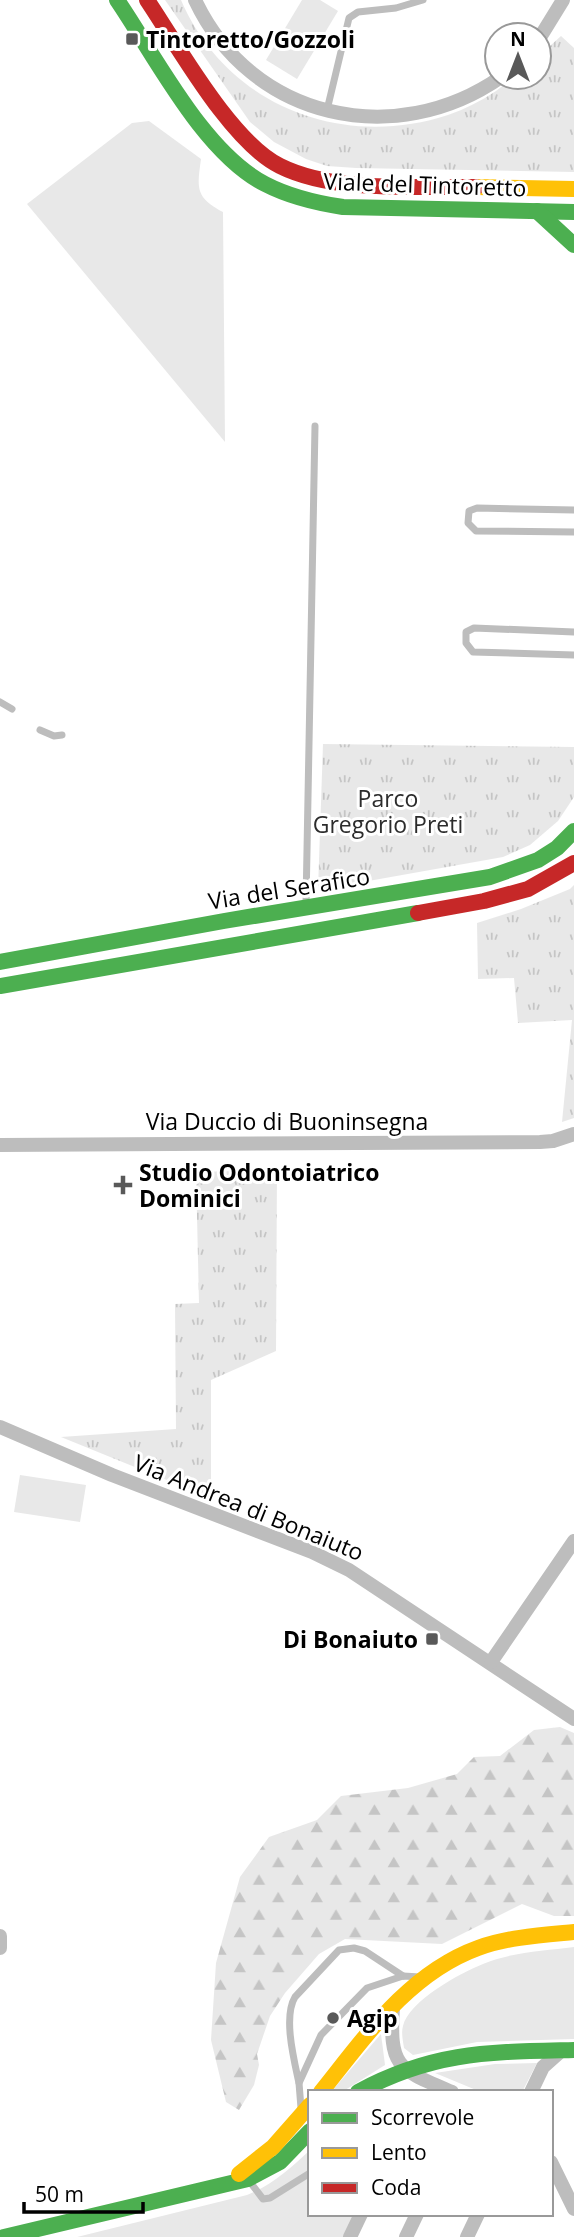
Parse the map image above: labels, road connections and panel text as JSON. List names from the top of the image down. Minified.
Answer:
{"streets":{"main road":["Viale del Tintoretto","Via del Serafico"],"street":["Via Duccio di Buoninsegna","Via Andrea di Bonaiuto"]},"parks":["Parco Gregorio Preti"],"places":{"transit":["Tintoretto/Gozzoli","Di Bonaiuto"],"health":["Studio Odontoiatrico Dominici"],"other":["Agip"]},"legend":["Scorrevole","Lento","Coda"],"scale_bar":"50 m","north":"top"}
